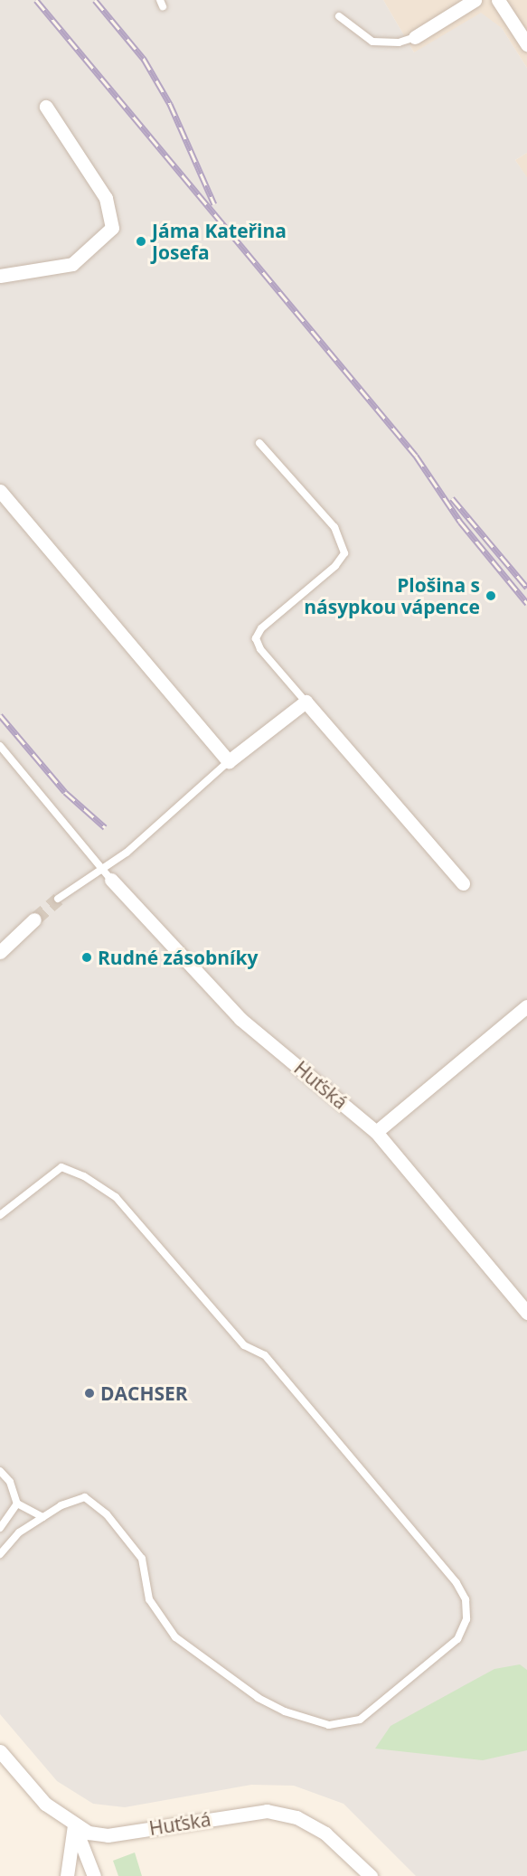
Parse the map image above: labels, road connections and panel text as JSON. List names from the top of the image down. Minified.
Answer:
{"streets":{"street":["Huťská"]},"places":["Jáma Kateřina Josefa","Plošina s násypkou vápence","Rudné zásobníky","DACHSER"]}
